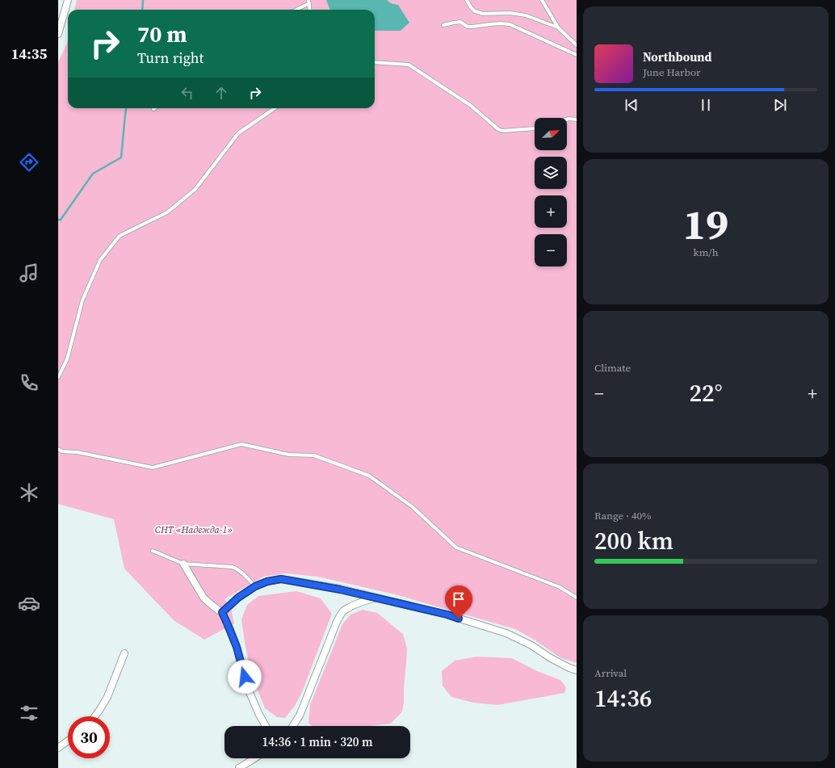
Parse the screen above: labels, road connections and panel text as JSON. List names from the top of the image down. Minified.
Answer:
{"parks":["СНТ «Надежда-1»"],"north":"top right","page":{"tabs":"14:35","turn":["70 m","Turn right"],"song":["Northbound","June Harbor"],"map_buttons":["+","−"],"tile":[["19","km/h"],"Climate",["Range · 40%","200 km"],["Arrival","14:36"]],"heat":["−","22°","+"],"limit":"30","trip":"14:36 · 1 min · 320 m"}}
